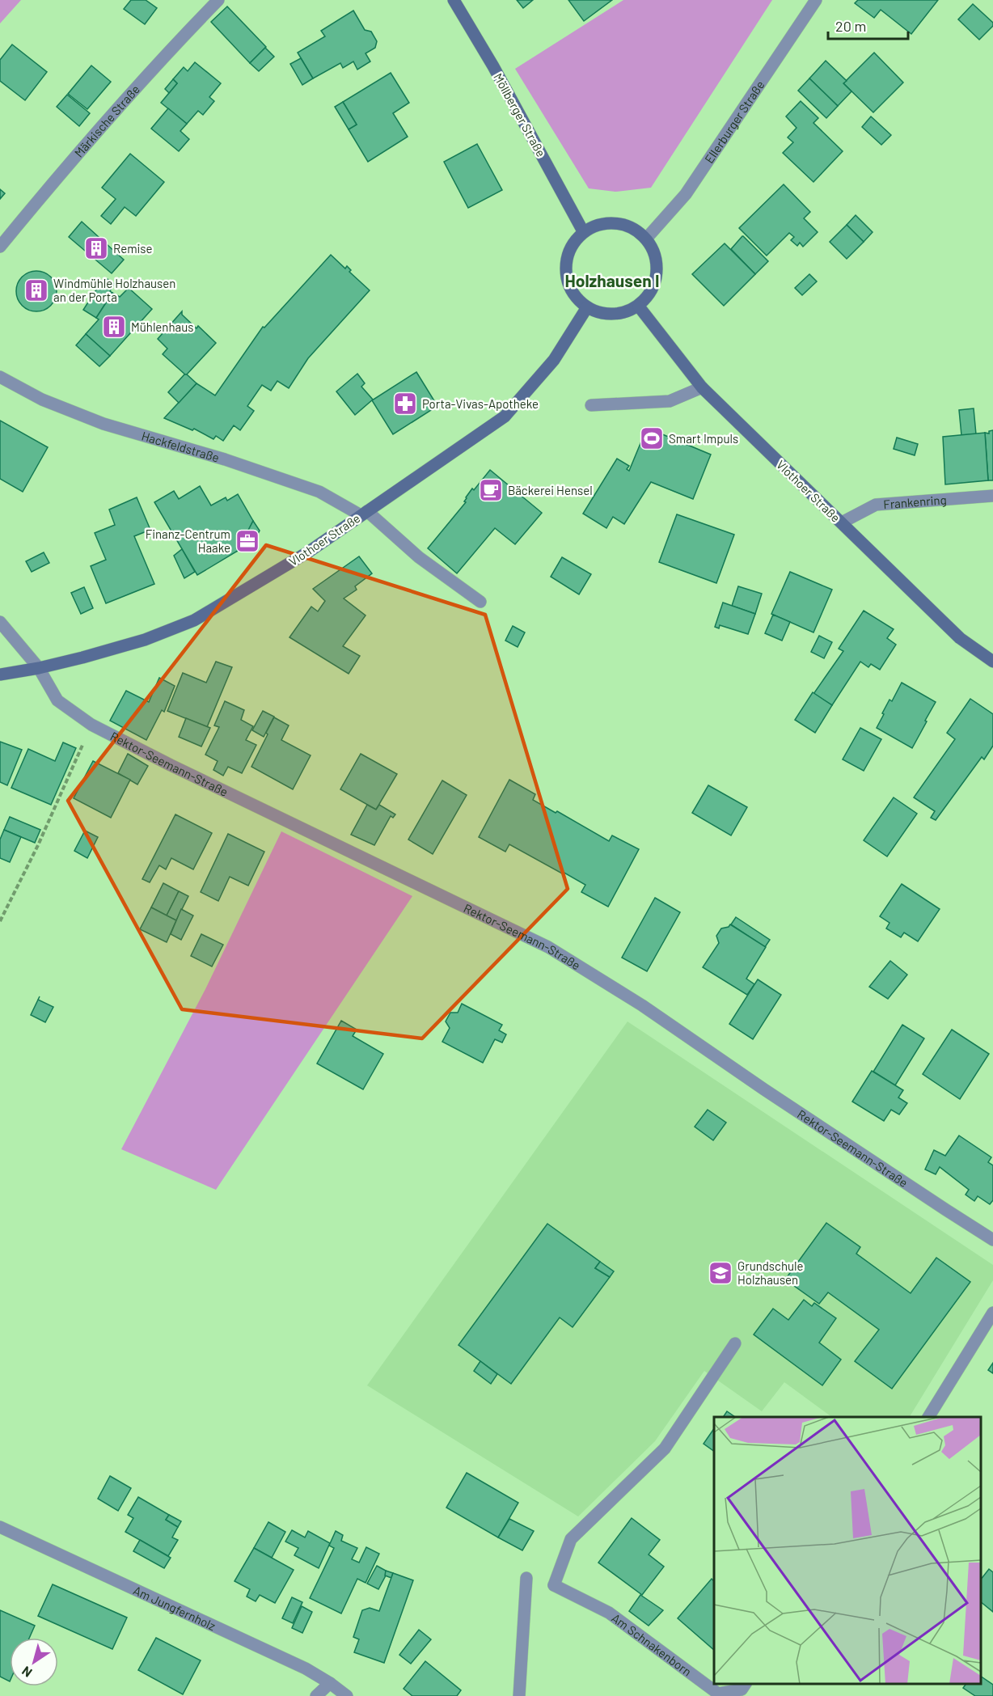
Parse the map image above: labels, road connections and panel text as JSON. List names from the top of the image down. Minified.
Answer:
{"streets":{"street":["Möllberger Straße","Märkische Straße","Ellerburger Straße","Hackfeldstraße","Vlothoer Straße","Frankenring","Rektor-Seemann-Straße","Am Jungfernholz","Am Schnakenborn"]},"crossings":[["Möllberger Straße","Ellerburger Straße"],["Möllberger Straße","Vlothoer Straße"],["Ellerburger Straße","Vlothoer Straße"],["Hackfeldstraße","Vlothoer Straße"],["Vlothoer Straße","Frankenring"],["Vlothoer Straße","Rektor-Seemann-Straße"]],"districts":["Holzhausen I"],"places":{"building":["Remise","Windmühle Holzhausen an der Porta","Mühlenhaus"],"pharmacy":["Porta-Vivas-Apotheke"],"sports":["Smart Impuls"],"cafe":["Bäckerei Hensel"],"office":["Finanz-Centrum Haake"],"school or university":["Grundschule Holzhausen"]},"scale_bar":"20 m","north":"bottom left"}
